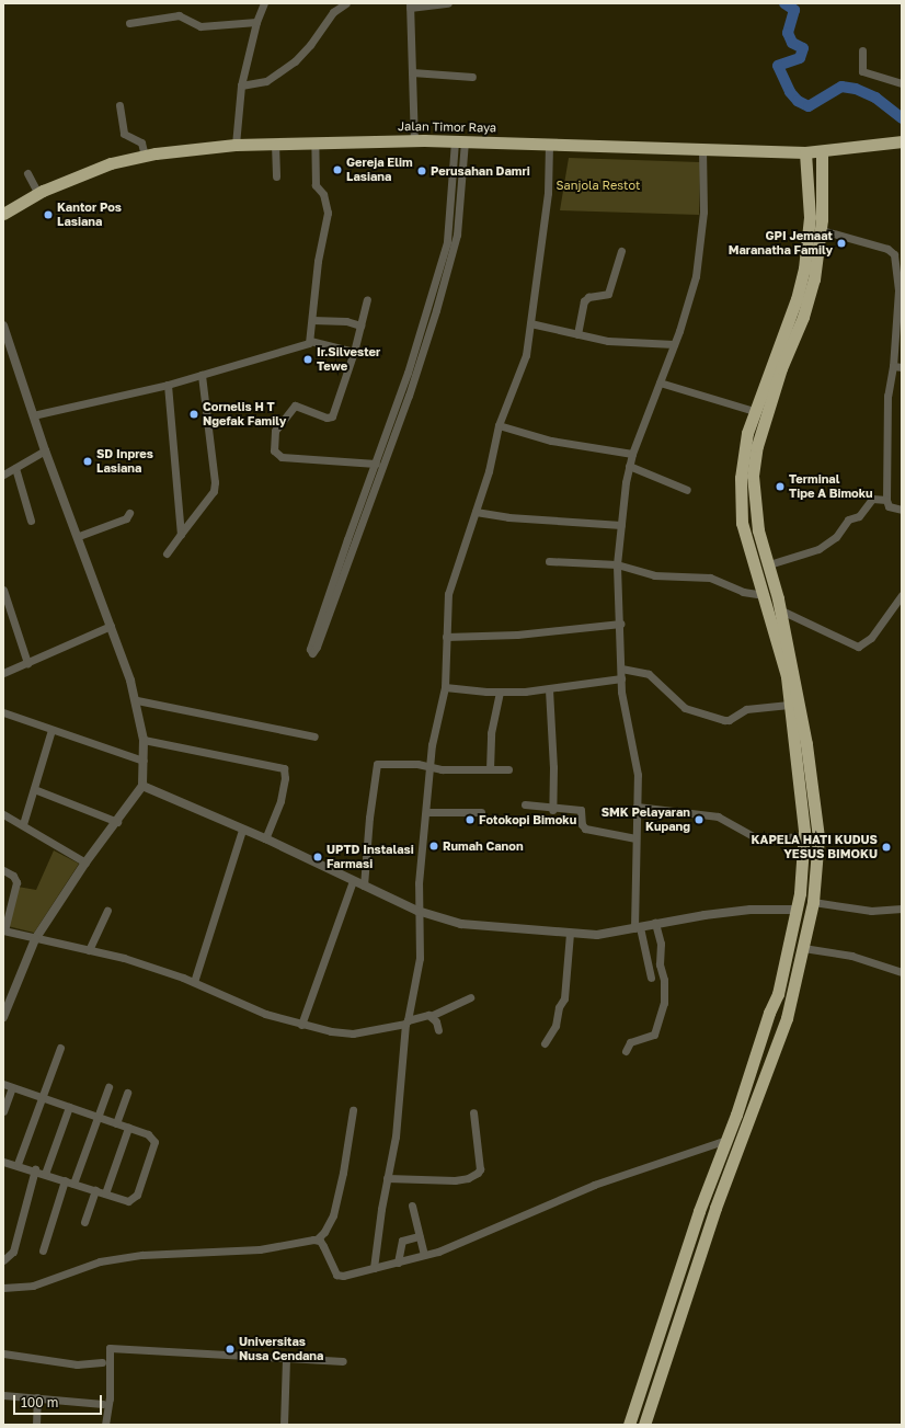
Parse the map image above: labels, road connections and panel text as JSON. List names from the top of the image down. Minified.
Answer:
{"streets":{"highway":["Jalan Timor Raya"]},"parks":["Sanjola Restot"],"places":["Gereja Elim Lasiana","Perusahan Damri","Kantor Pos Lasiana","GPI Jemaat Maranatha Family","Ir.Silvester Tewe","Cornelis H T Ngefak Family","SD Inpres Lasiana","Terminal Tipe A Bimoku","Fotokopi Bimoku","SMK Pelayaran Kupang","Rumah Canon","KAPELA HATI KUDUS YESUS BIMOKU","UPTD Instalasi Farmasi","Universitas Nusa Cendana"],"scale_bar":"100 m"}
